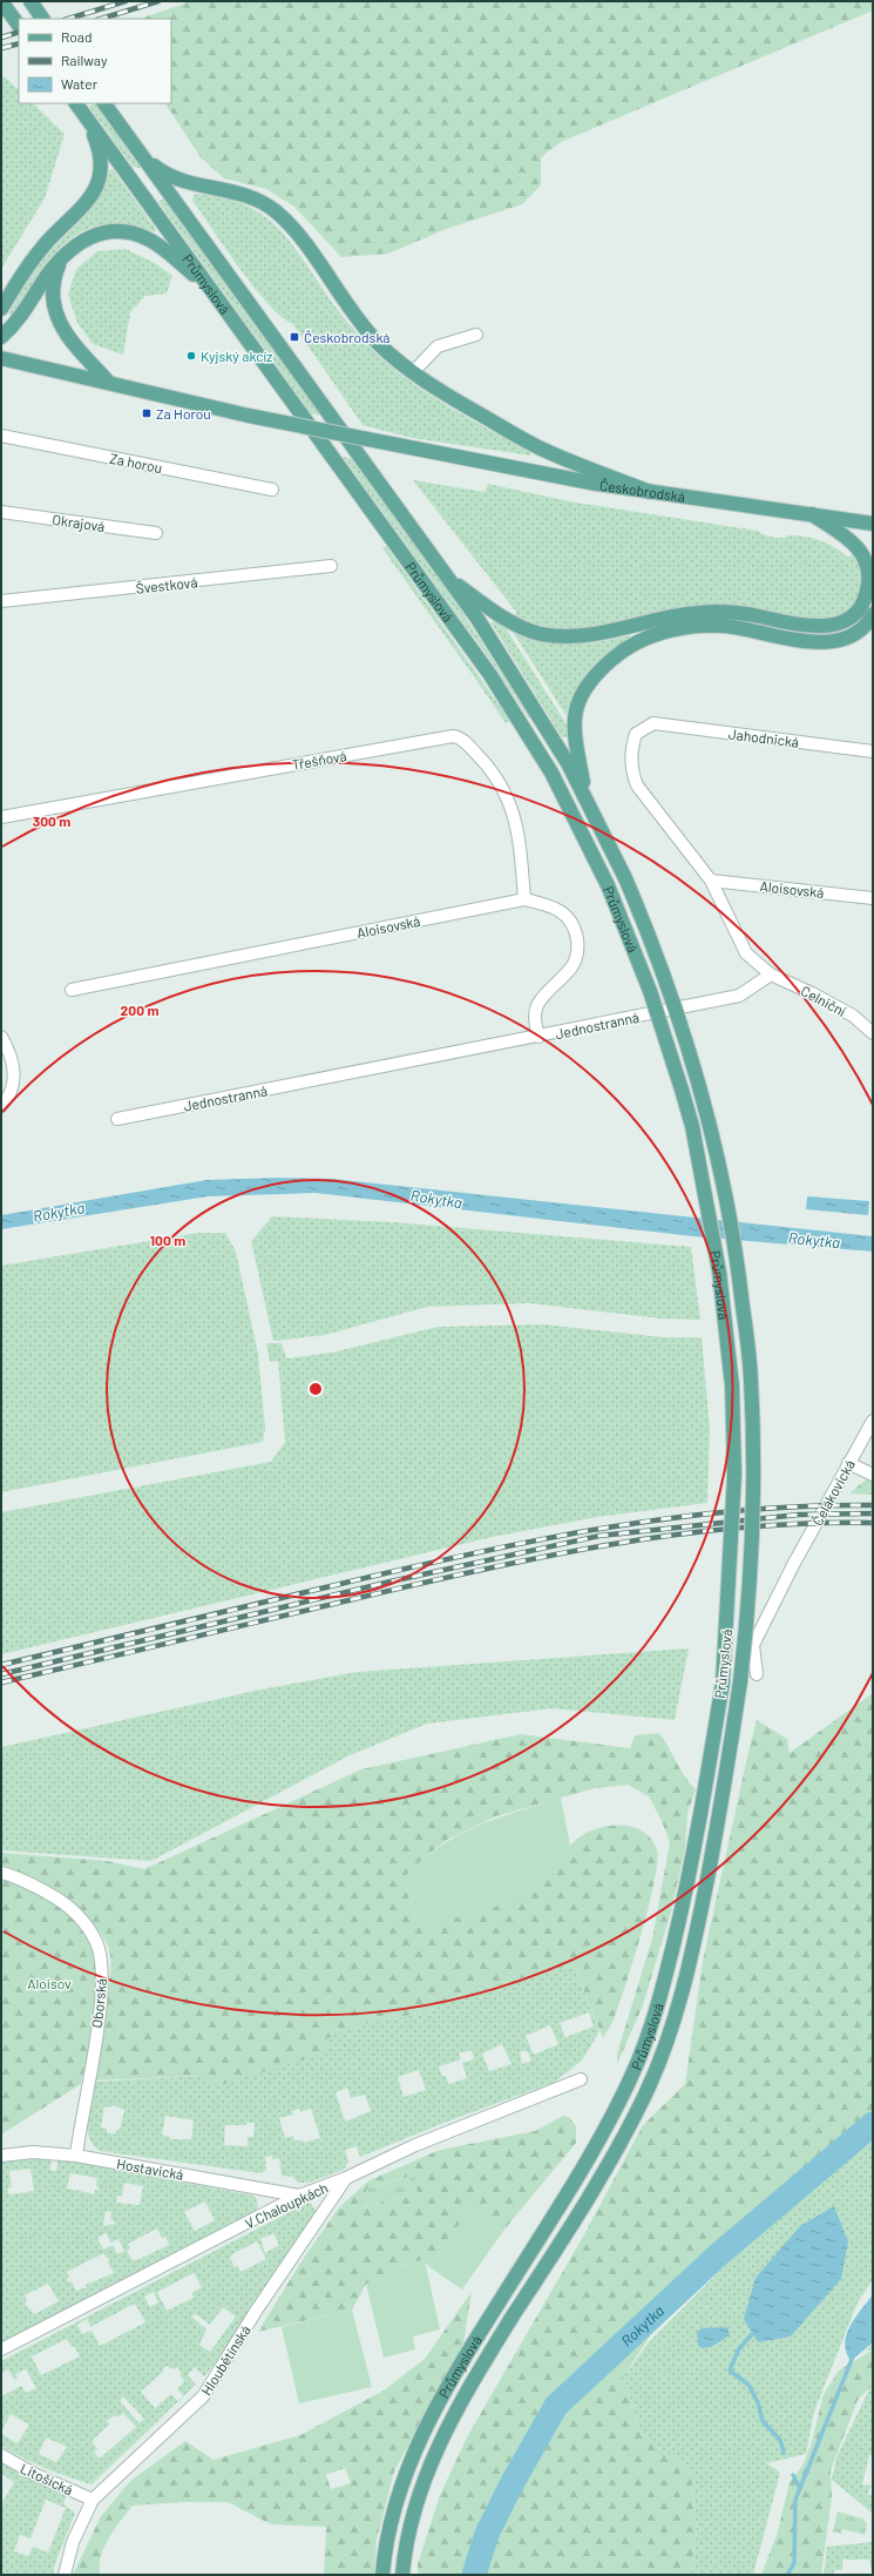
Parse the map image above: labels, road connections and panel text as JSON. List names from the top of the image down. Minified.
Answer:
{"streets":{"main road":["Průmyslová","Českobrodská"],"street":["Za horou","Okrajová","Švestková","Jahodnická","Třešňová","Aloisovská","Celniční","Jednostranná","Čelákovická","Oborská","Hostavická","V Chaloupkách","Hloubětínská","Litošická"]},"crossings":[["Jahodnická","Aloisovská"],["Třešňová","Aloisovská"],["Aloisovská","Jednostranná"],["Celniční","Jednostranná"],["Oborská","Hostavická"],["Hostavická","V Chaloupkách"],["V Chaloupkách","Hloubětínská"],["Hloubětínská","Litošická"]],"water":["Rokytka"],"parks":["Aloisov"],"places":{"transit":["Českobrodská","Za Horou"],"other":["Kyjský akcíz"]},"legend":["Road","Railway","Water"],"rings":["300 m","200 m","100 m"]}
